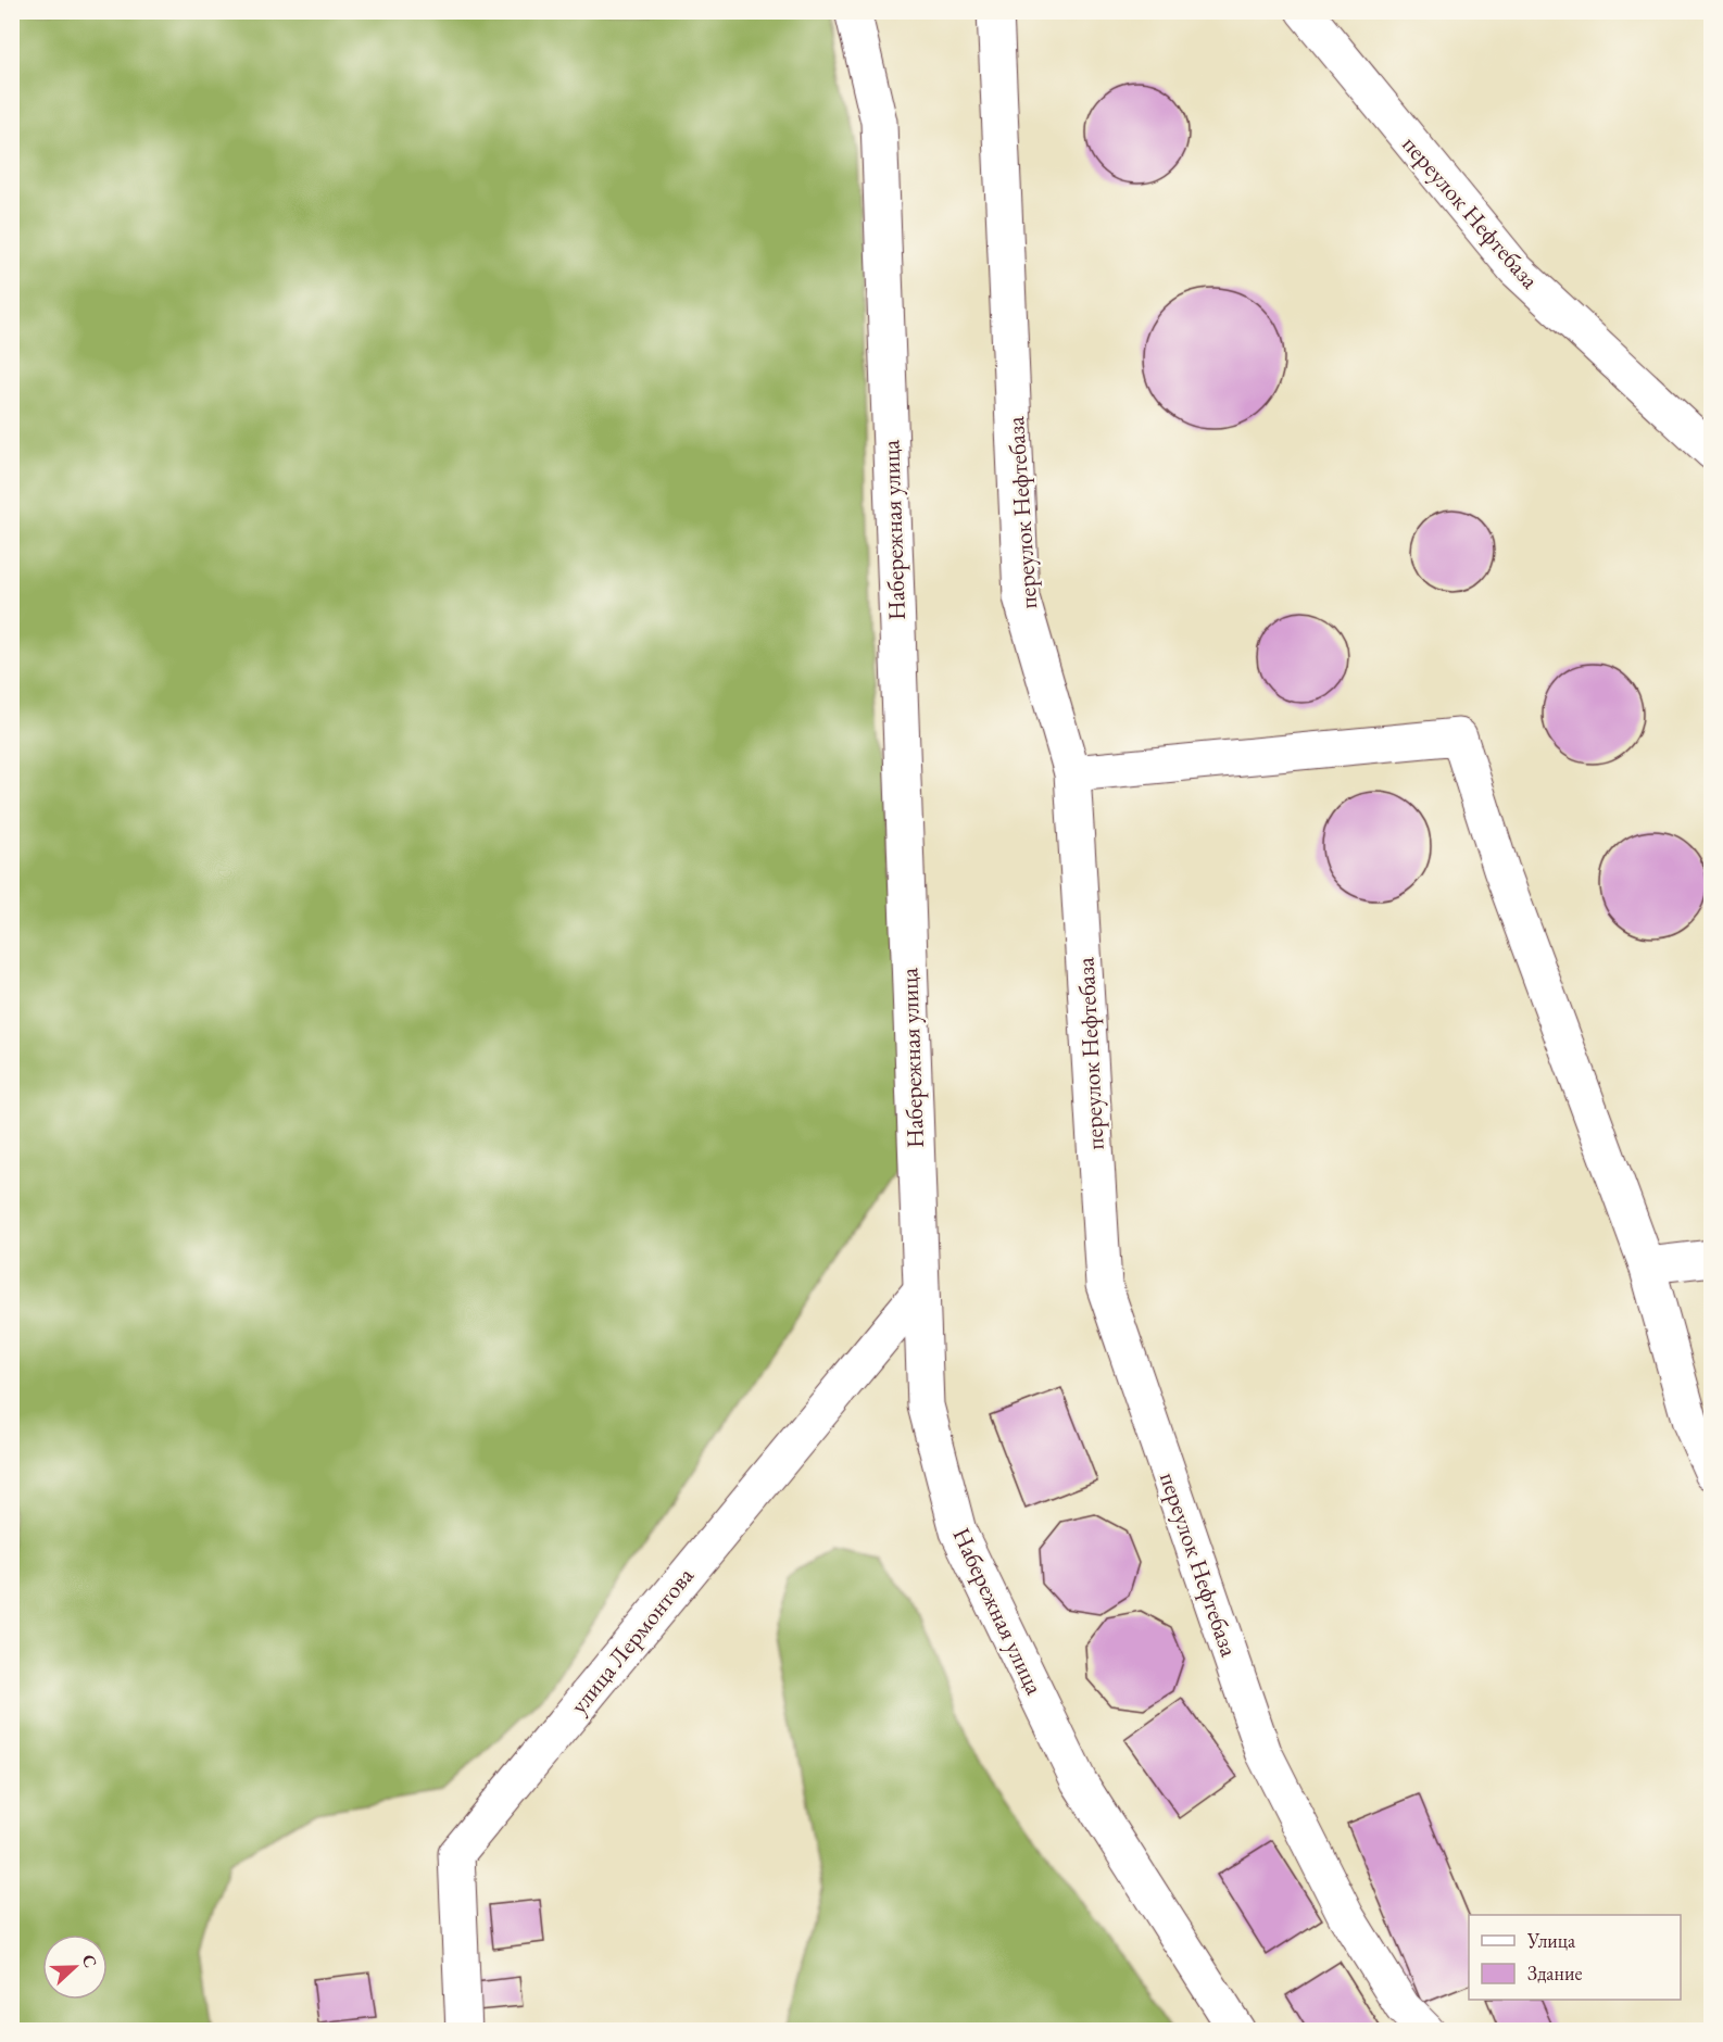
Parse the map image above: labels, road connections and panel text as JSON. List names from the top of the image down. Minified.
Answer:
{"streets":{"street":["переулок Нефтебаза","Набережная улица","улица Лермонтова"]},"crossings":[["Набережная улица","улица Лермонтова"]],"legend":["Улица","Здание"],"north":"right"}
